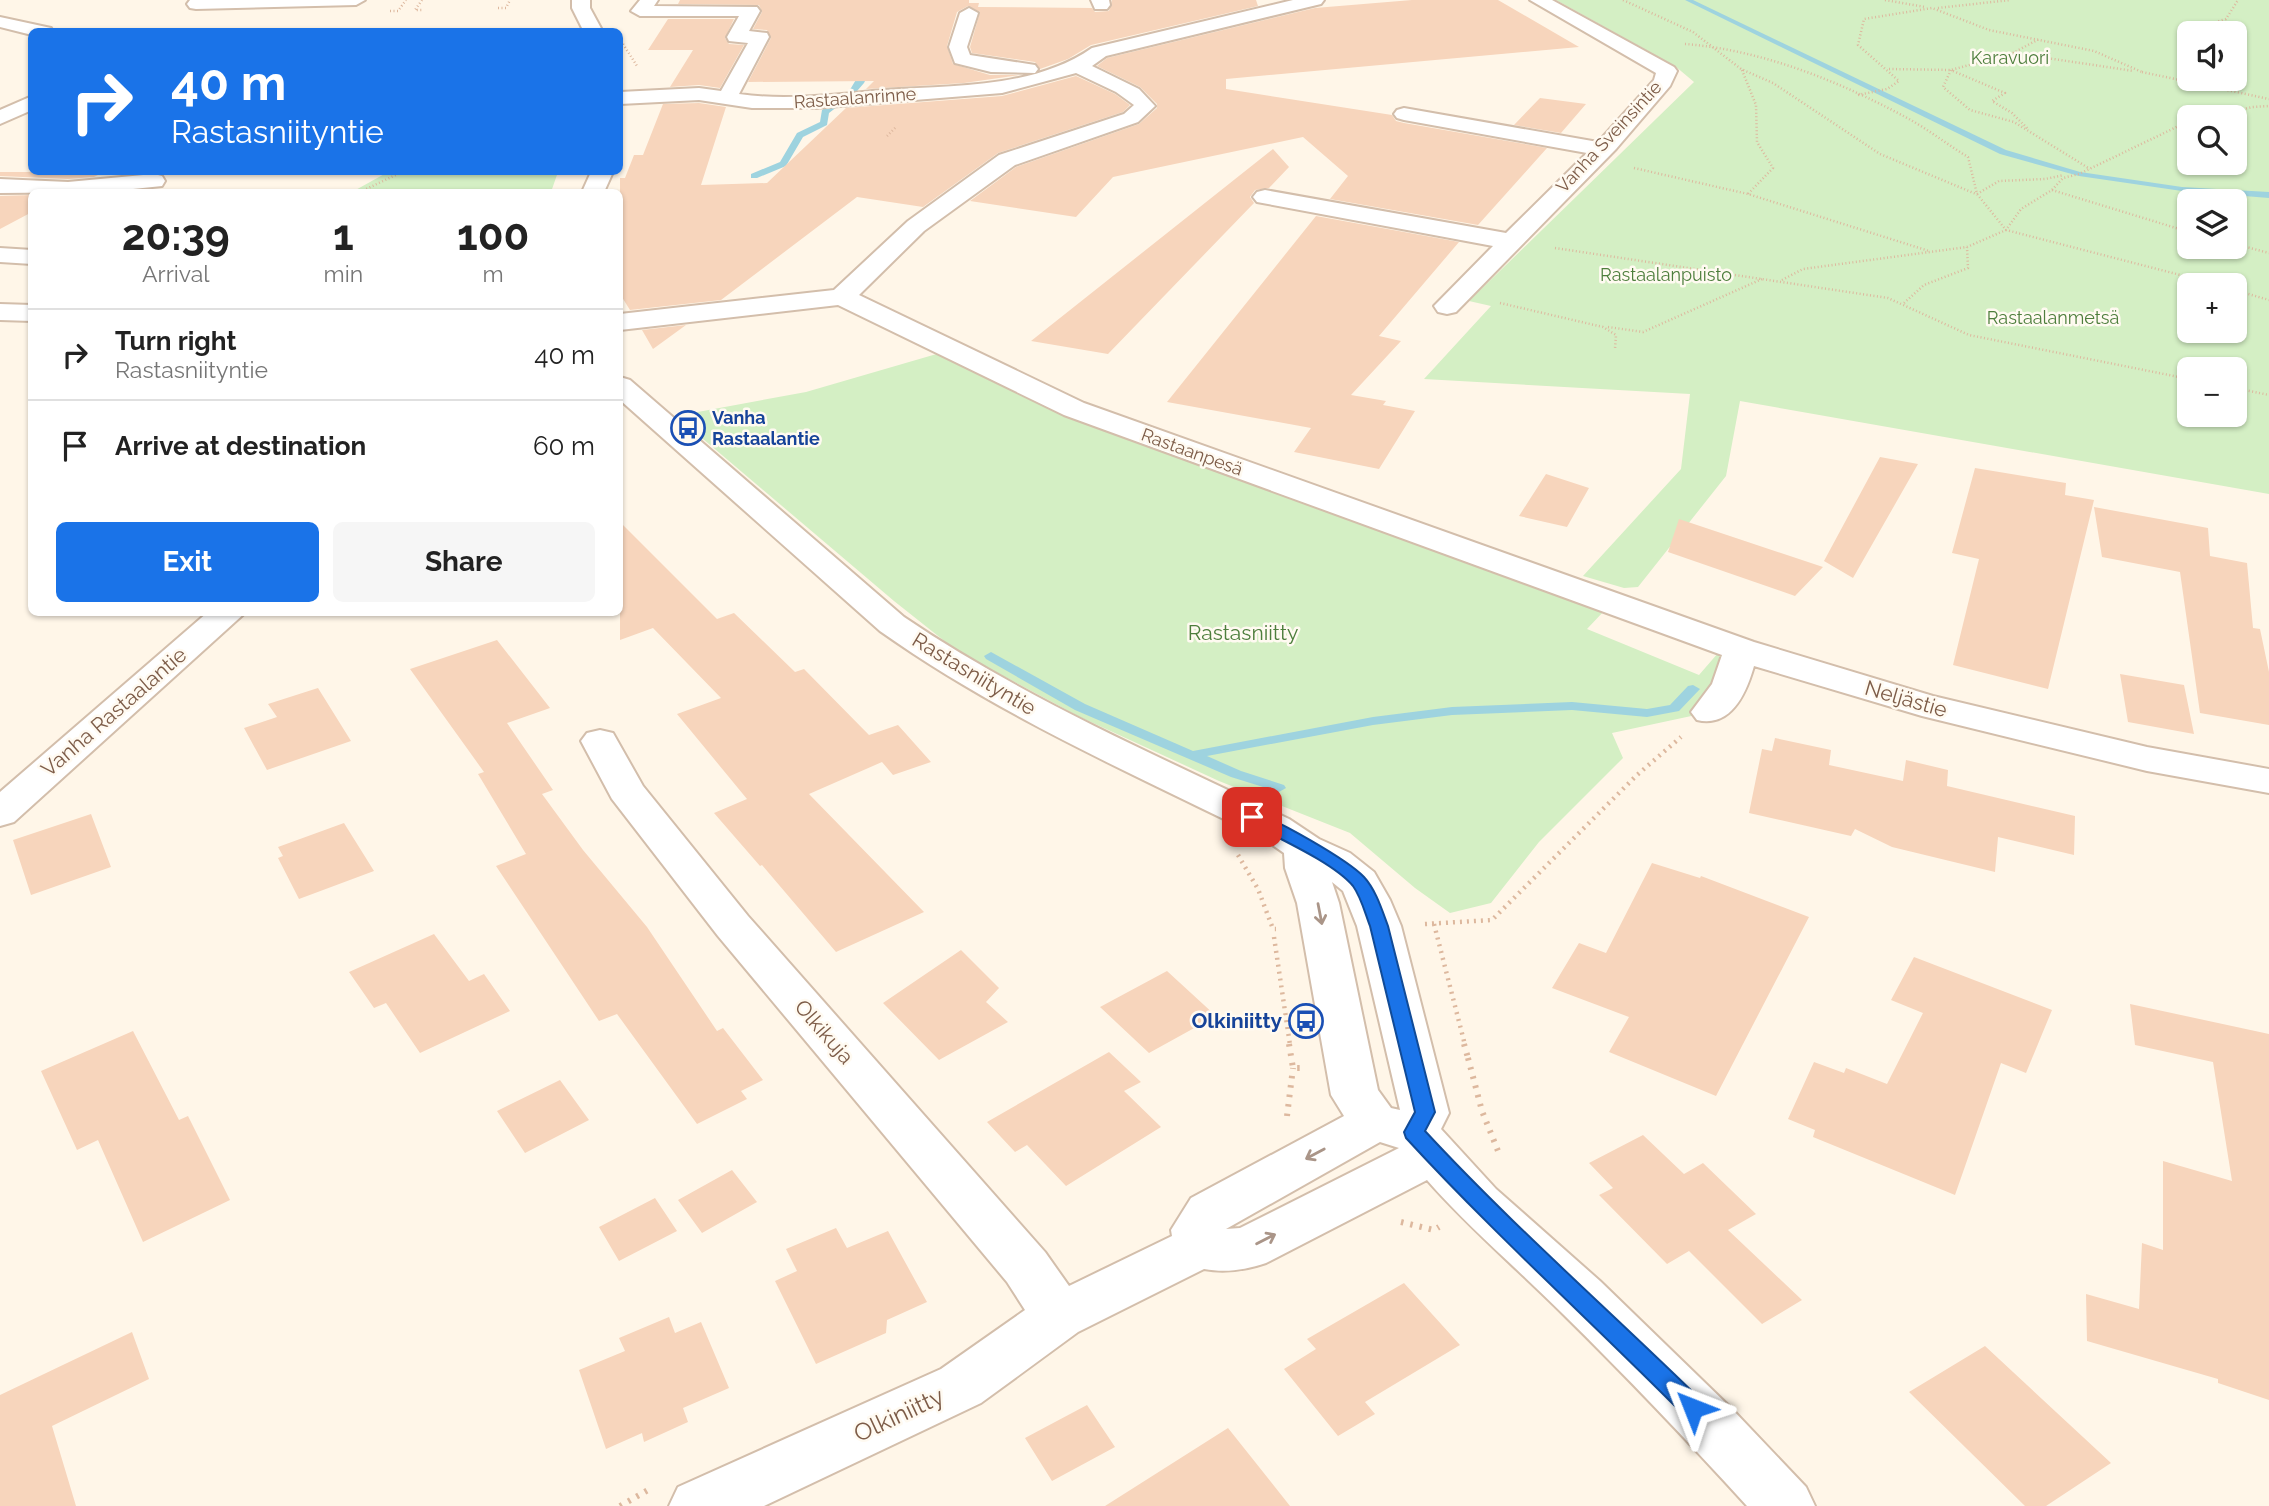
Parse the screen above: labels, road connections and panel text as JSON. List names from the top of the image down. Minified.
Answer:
{"streets":{"street":["Rastaalanrinne","Vanha Sveinsintie","Rastaanpesä","Rastasniityntie","Neljästie","Vanha Rastaalantie","Olkikuja","Olkiniitty"]},"crossings":[["Rastaanpesä","Neljästie"],["Olkikuja","Olkiniitty"]],"parks":["Karavuori","Rastaalanpuisto","Rastaalanmetsä","Rastasniitty"],"places":{"bus stop":["Vanha Rastaalantie","Olkiniitty"]},"page":{"map_buttons":["+","−"],"turn":["40 m","Rastasniityntie"],"eta":["20:39","Arrival","1","min","100","m"],"list":[{"name":"Turn right","note":"Rastasniityntie","value":"40 m"},{"name":"Arrive at destination","value":"60 m"}],"buttons":["Exit","Share"]}}
